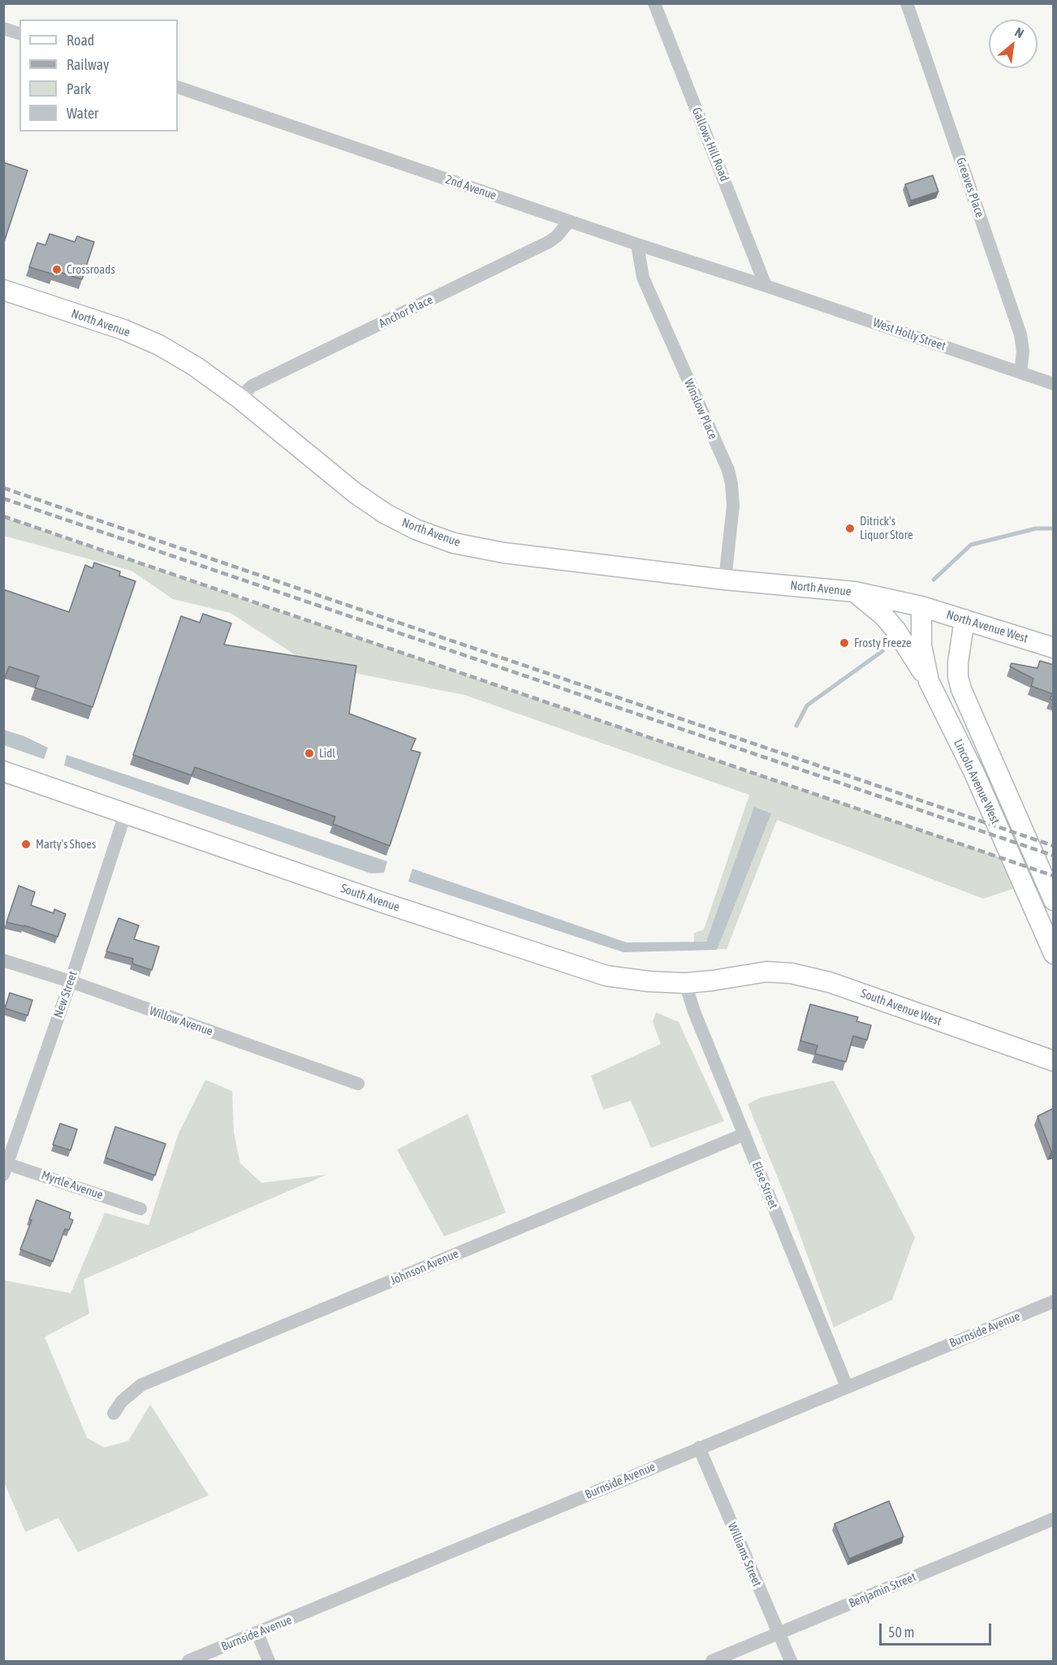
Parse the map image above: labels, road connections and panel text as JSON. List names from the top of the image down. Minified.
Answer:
{"streets":{"main road":["North Avenue","North Avenue West","Lincoln Avenue West","South Avenue","South Avenue West"],"street":["Gallows Hill Road","2nd Avenue","Greaves Place","Anchor Place","West Holly Street","Winslow Place","New Street","Willow Avenue","Myrtle Avenue","Elise Street","Johnson Avenue","Burnside Avenue","Williams Street","Benjamin Street"]},"crossings":[["Gallows Hill Road","2nd Avenue"],["Gallows Hill Road","West Holly Street"],["2nd Avenue","Anchor Place"],["2nd Avenue","West Holly Street"],["2nd Avenue","Winslow Place"],["Greaves Place","West Holly Street"],["Anchor Place","North Avenue"],["North Avenue","Winslow Place"],["North Avenue","North Avenue West"],["North Avenue","Lincoln Avenue West"],["North Avenue West","Lincoln Avenue West"],["South Avenue","New Street"],["South Avenue","South Avenue West"],["South Avenue","Elise Street"],["New Street","Willow Avenue"],["New Street","Myrtle Avenue"],["Elise Street","Johnson Avenue"],["Elise Street","Burnside Avenue"],["Burnside Avenue","Williams Street"],["Williams Street","Benjamin Street"]],"places":["Crossroads","Ditrick's Liquor Store","Frosty Freeze","Lidl","Marty's Shoes"],"legend":["Road","Railway","Park","Water"],"scale_bar":"50 m","north":"top right"}
